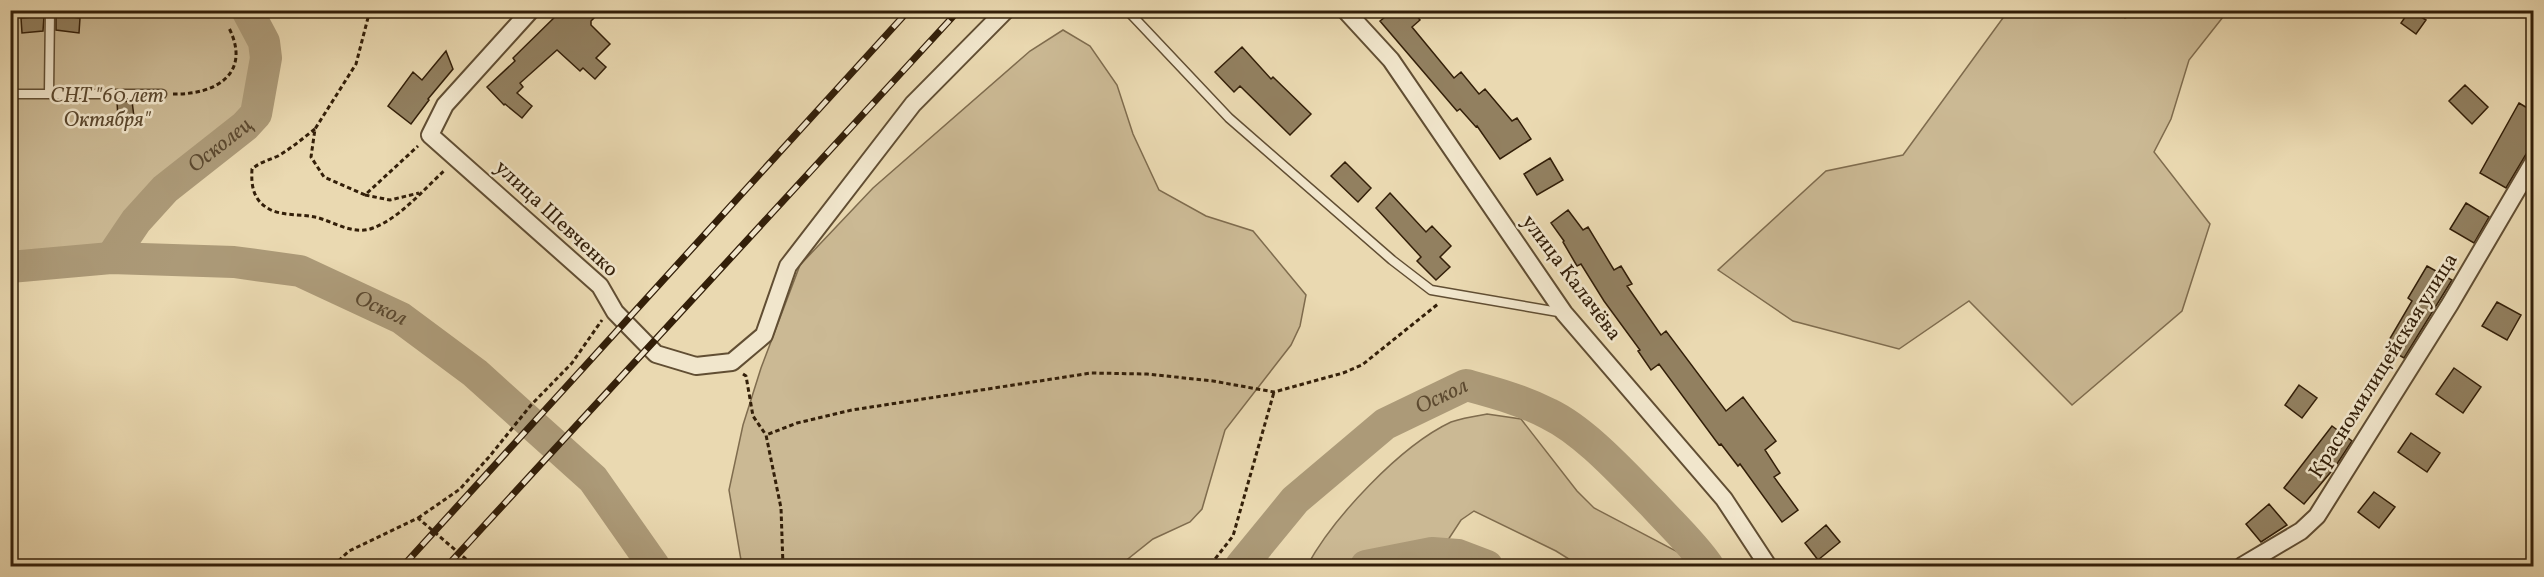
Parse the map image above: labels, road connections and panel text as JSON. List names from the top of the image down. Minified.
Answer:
{"streets":{"street":["улица Шевченко","улица Калачёва","Красномилицейская улица"]},"water":["Осколец","Оскол"],"parks":["СНТ \"60 лет Октября\""]}
